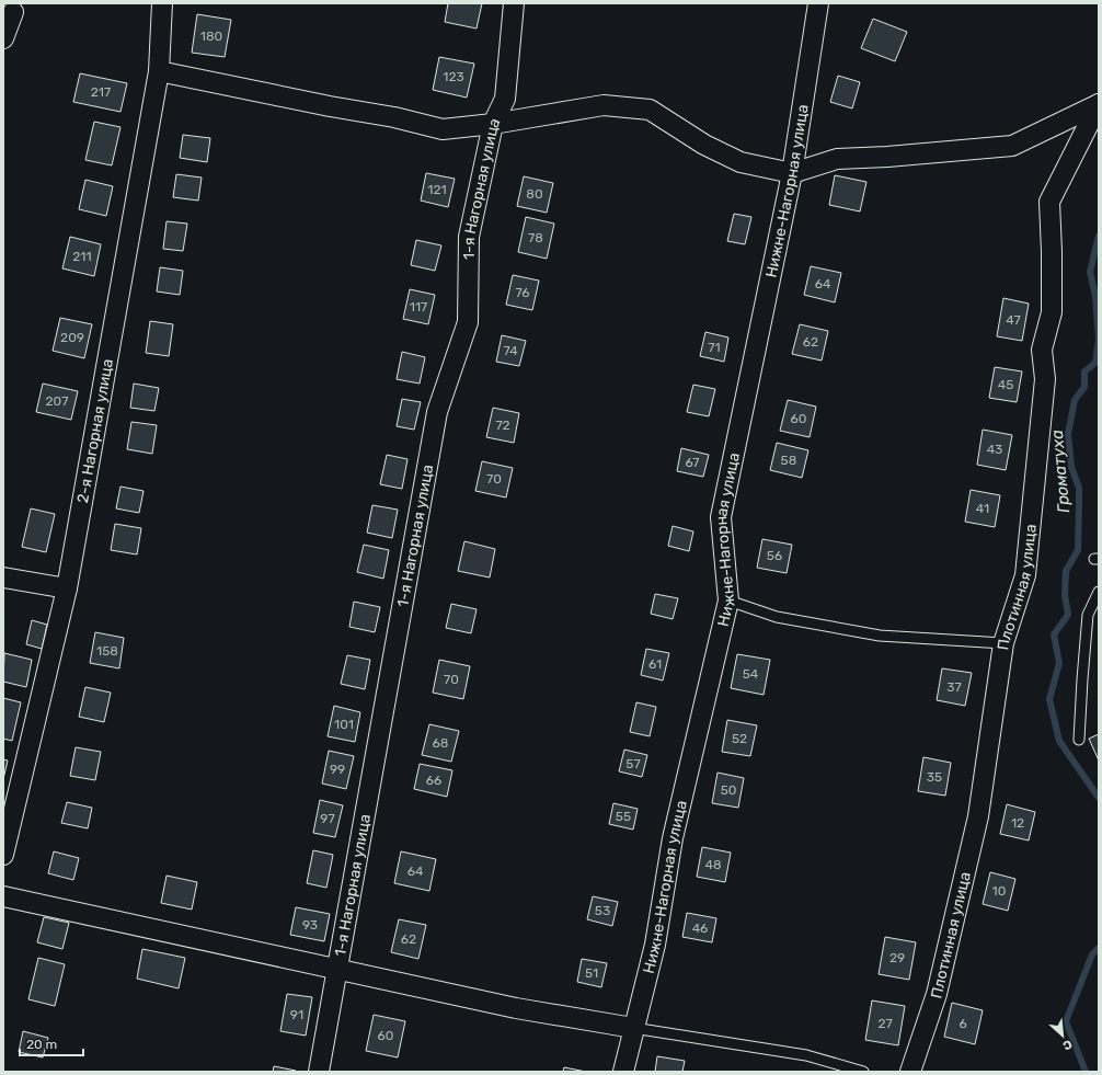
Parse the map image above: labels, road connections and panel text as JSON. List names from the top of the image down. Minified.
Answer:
{"streets":{"street":["1-я Нагорная улица","Нижне-Нагорная улица","2-я Нагорная улица","Плотинная улица"]},"water":["Громатуха"],"house_numbers":["180","123","217","121","80","78","211","64","76","117","47","209","62","71","74","45","207","60","72","43","58","67","70","41","56","158","61","54","70","37","101","52","68","57","99","35","66","50","55","97","12","48","64","10","53","93","46","62","29","51","91","27","6","60"],"scale_bar":"20 m","north":"bottom right"}
